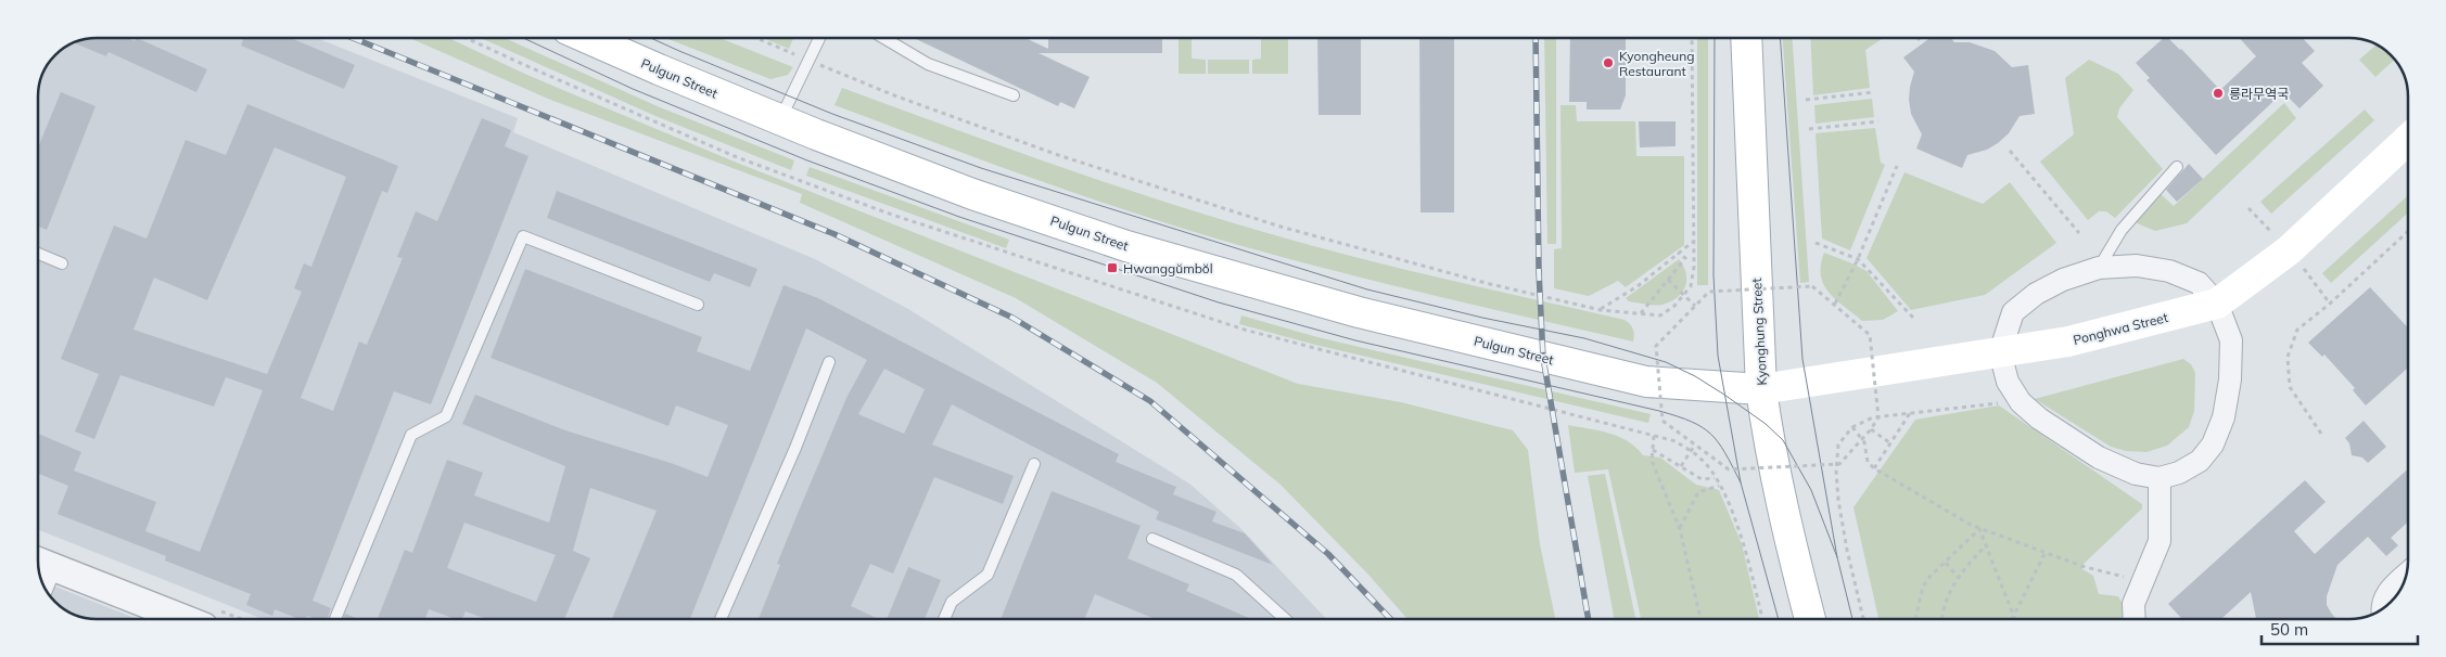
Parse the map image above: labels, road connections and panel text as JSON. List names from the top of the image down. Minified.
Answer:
{"streets":{"main road":["Pulgun Street","Ponghwa Street","Kyonghung Street"]},"crossings":[["Pulgun Street","Ponghwa Street"],["Pulgun Street","Kyonghung Street"],["Ponghwa Street","Kyonghung Street"]],"places":{"other":["Kyongheung Restaurant","릉라무역국"],"transit":["Hwanggŭmbŏl"]},"scale_bar":"50 m"}
